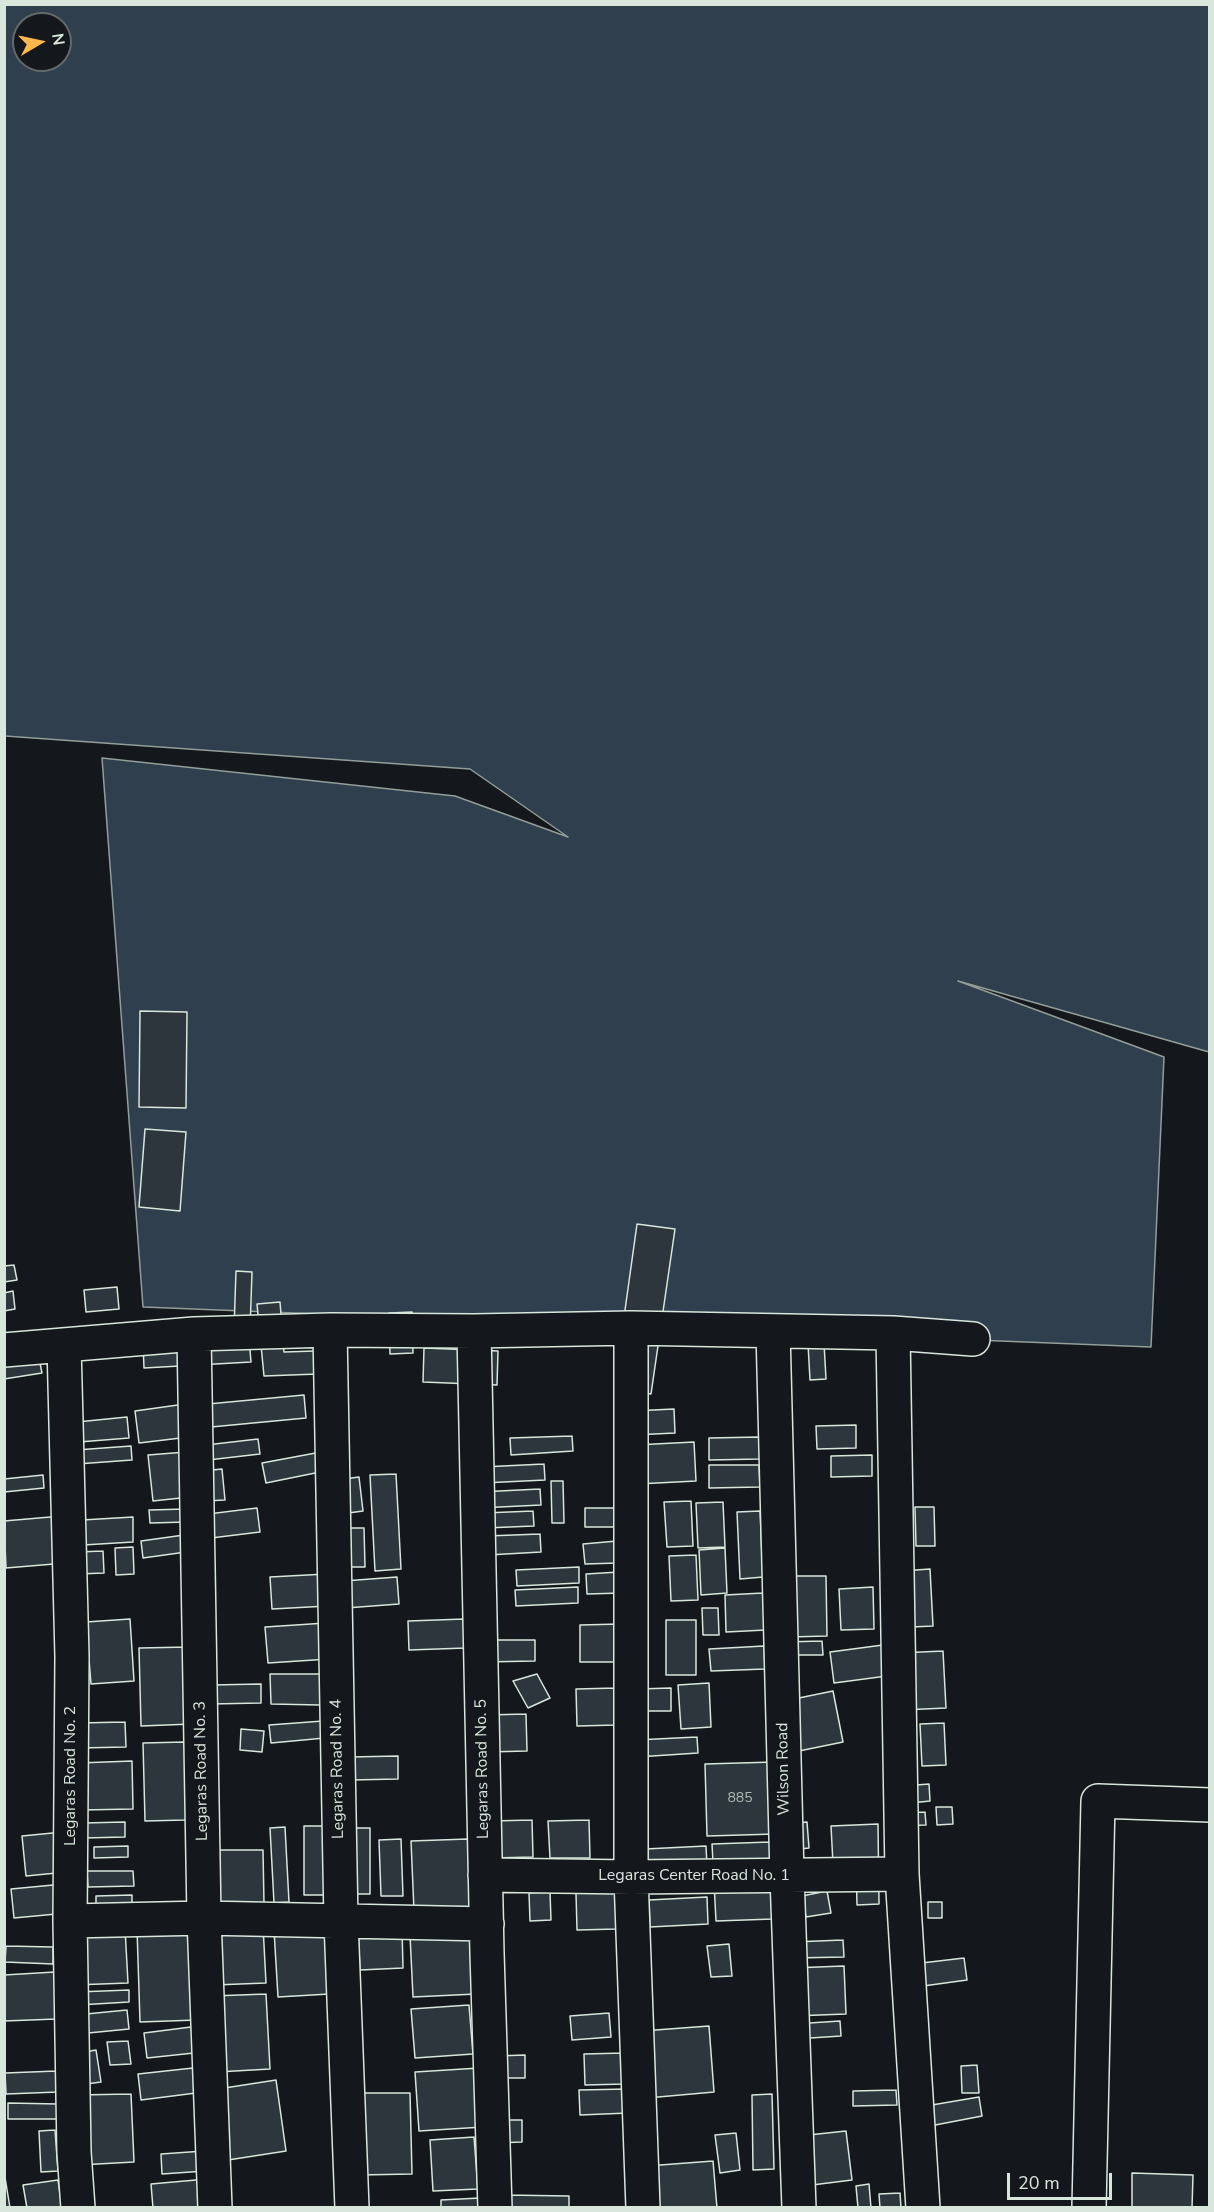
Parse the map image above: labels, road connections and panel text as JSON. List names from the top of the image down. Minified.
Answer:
{"streets":{"street":["Legaras Road No. 4","Legaras Road No. 5","Wilson Road","Legaras Road No. 3","Legaras Road No. 2","Legaras Center Road No. 1"]},"crossings":[["Legaras Road No. 5","Legaras Center Road No. 1"],["Wilson Road","Legaras Center Road No. 1"]],"house_numbers":["885"],"scale_bar":"20 m","north":"right"}
